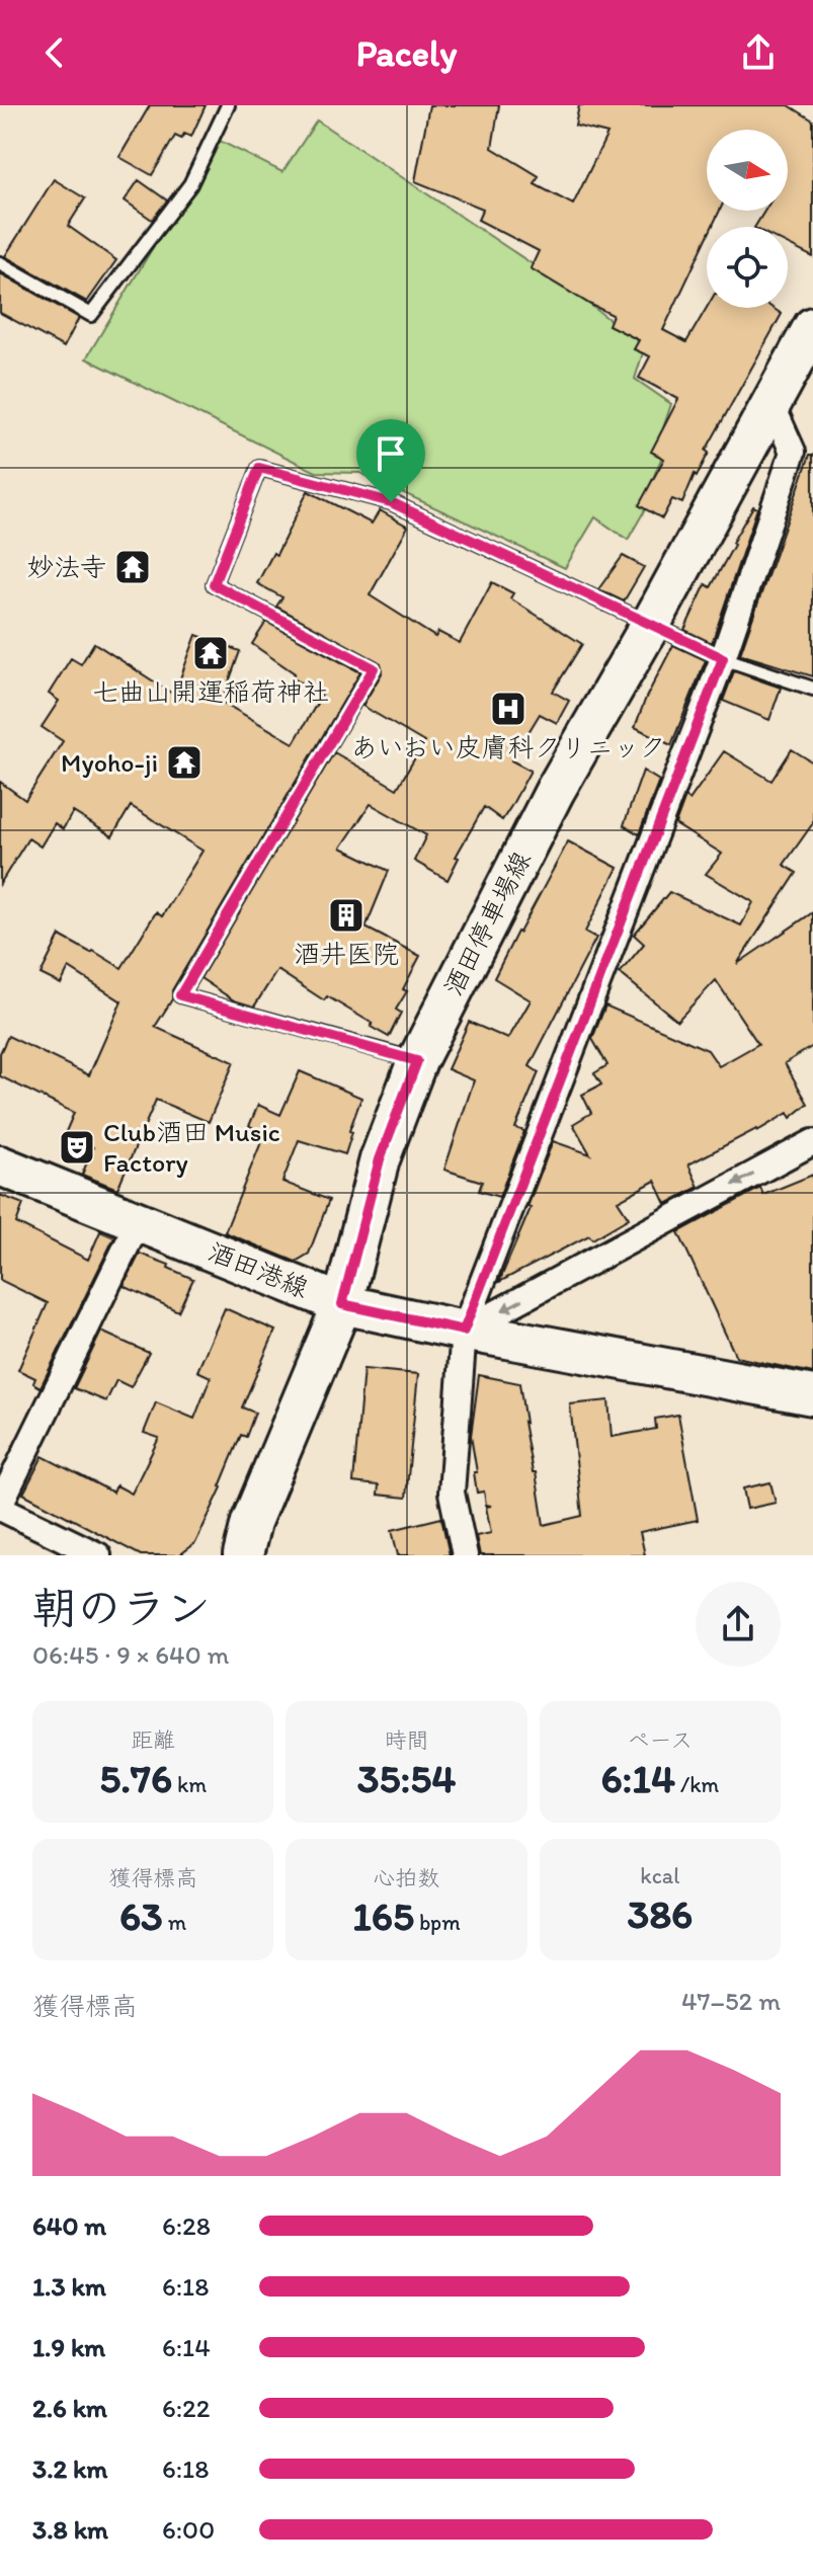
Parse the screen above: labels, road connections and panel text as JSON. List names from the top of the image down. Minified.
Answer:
{"streets":{"main road":["酒田停車場線","酒田港線"]},"crossings":[["酒田停車場線","酒田港線"]],"places":{"temple":["妙法寺","七曲山開運稲荷神社","Myoho-ji"],"hospital":["あいおい皮膚科クリニック"],"building":["酒井医院"],"theatre":["Club酒田 Music Factory"]},"north":"right","page":{"header":"Pacely","heading":["朝のラン","06:45 · 9 × 640 m"],"stats":[["距離","5.76 km"],["時間","35:54"],["ペース","6:14 /km"],["獲得標高","63 m"],["心拍数","165 bpm"],["kcal","386"]],"chart":["獲得標高","47–52 m"],"list":[{"name":"640 m","note":"6:28"},{"name":"1.3 km","note":"6:18"},{"name":"1.9 km","note":"6:14"},{"name":"2.6 km","note":"6:22"},{"name":"3.2 km","note":"6:18"},{"name":"3.8 km","note":"6:00"}]}}
